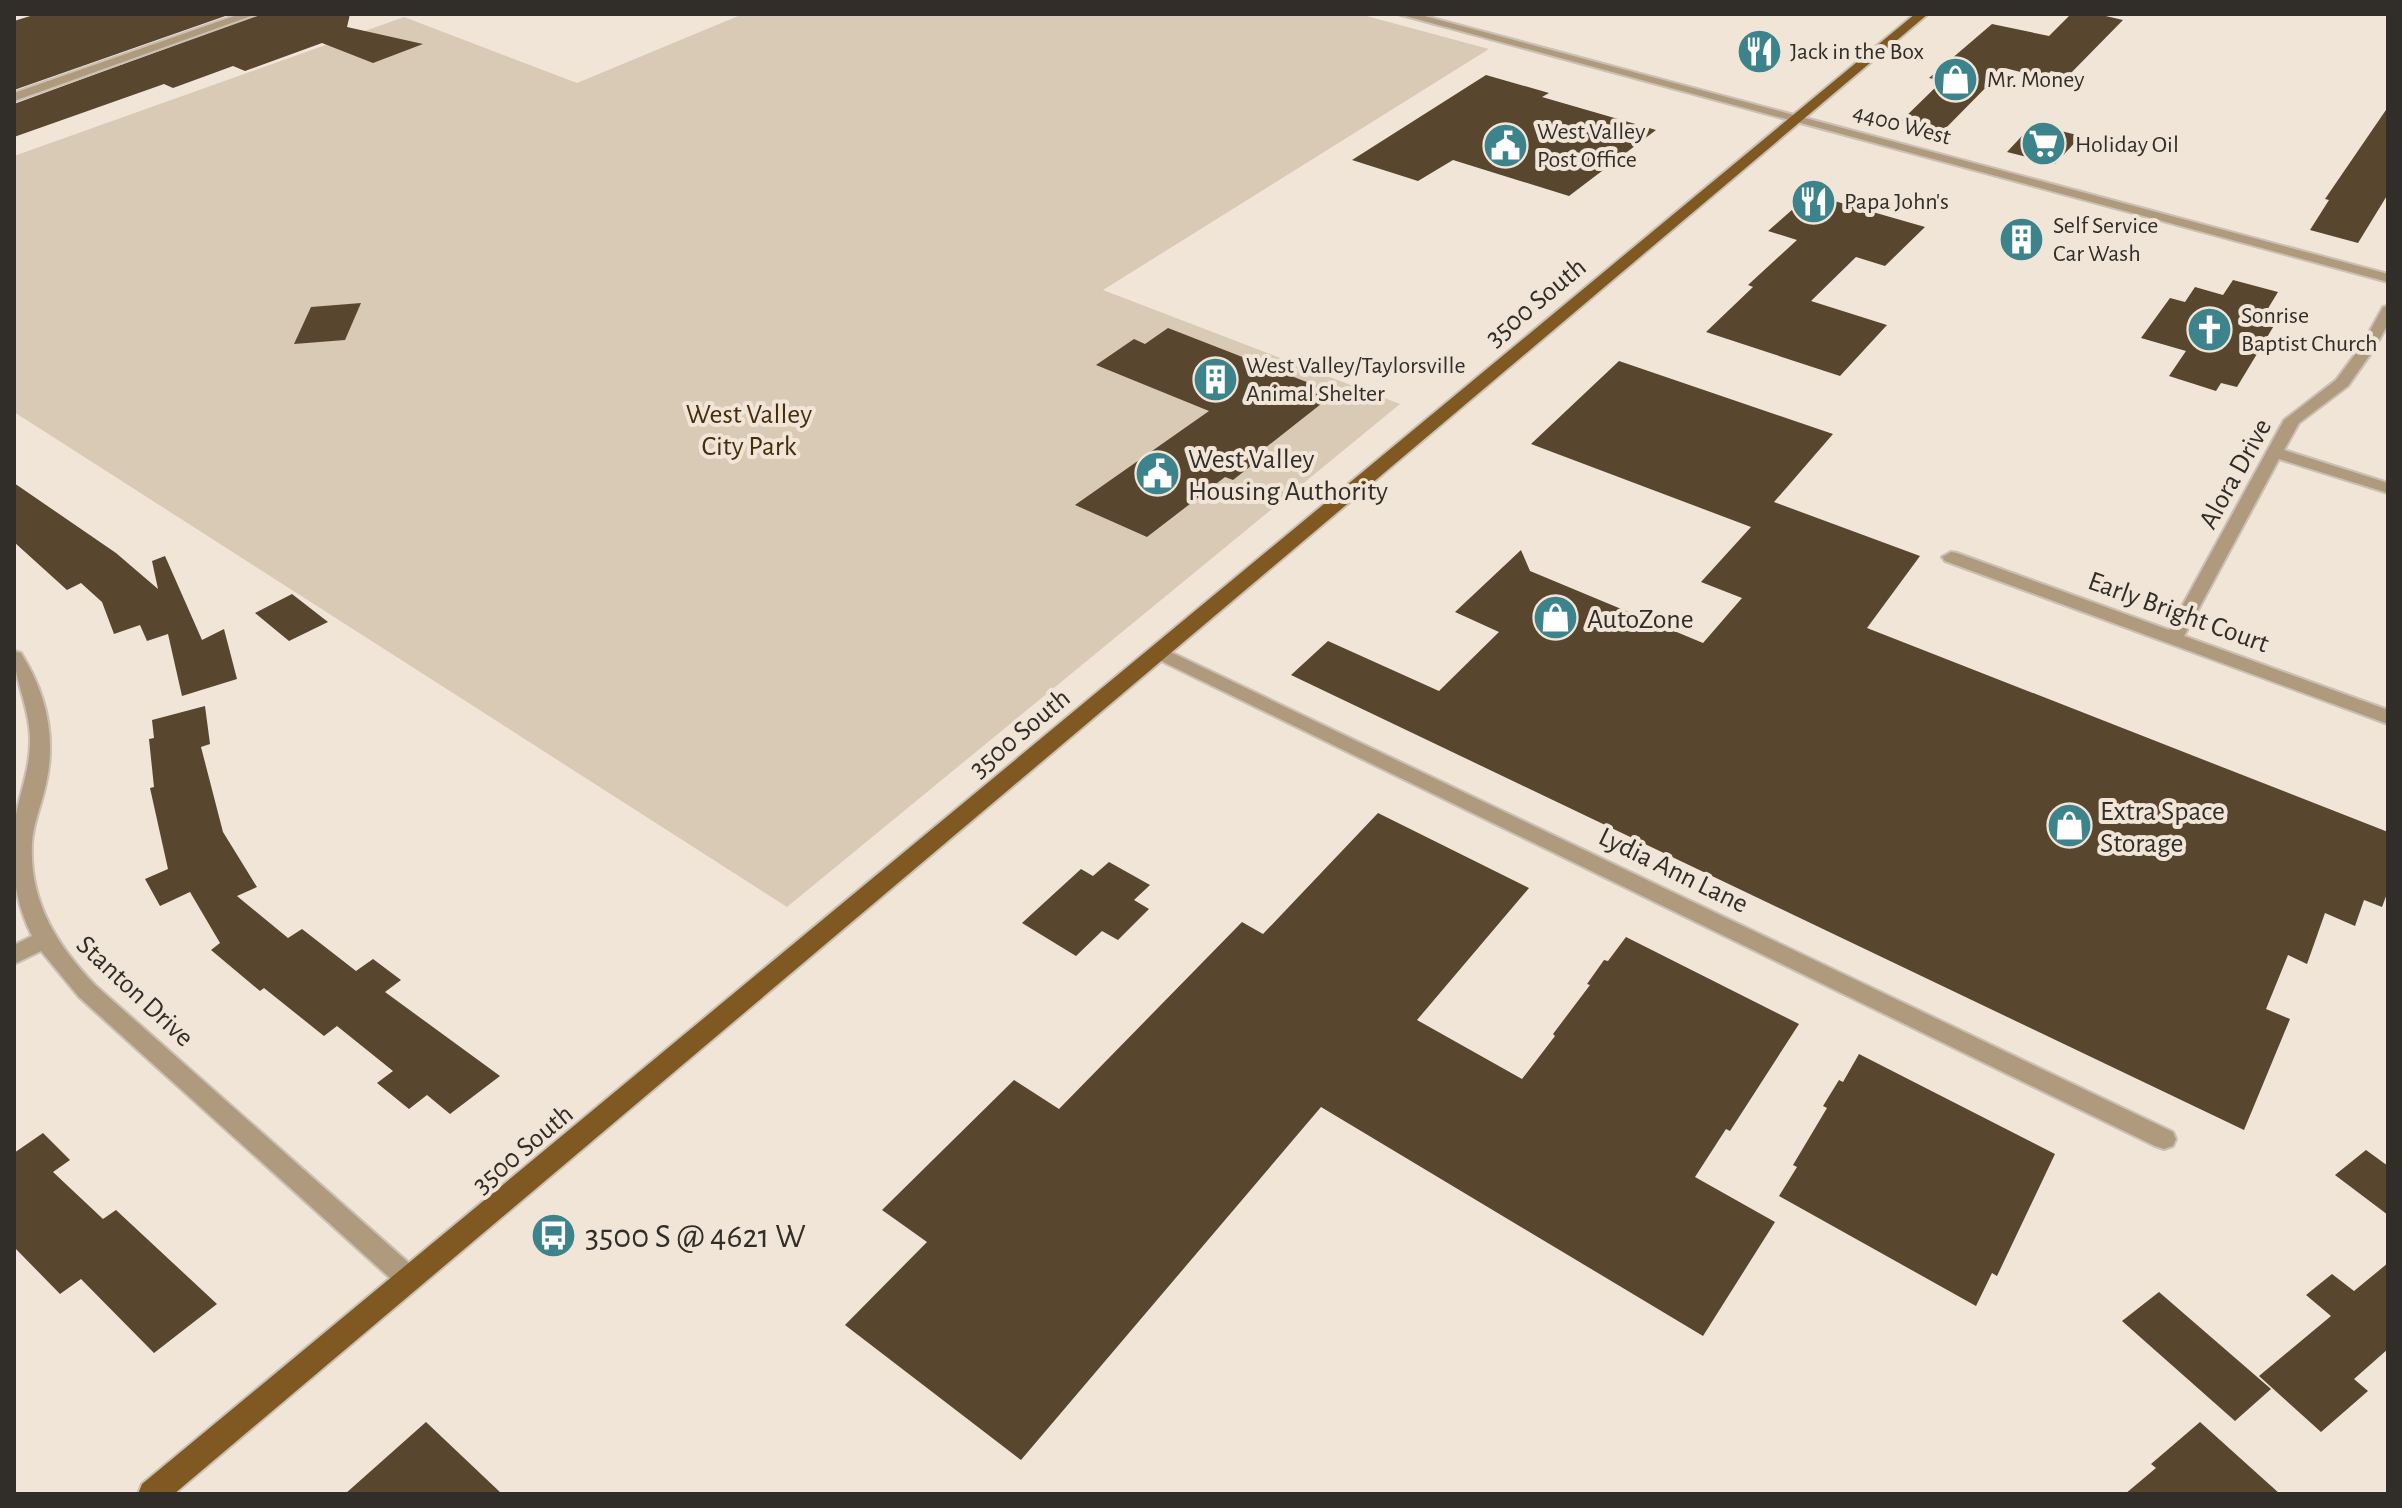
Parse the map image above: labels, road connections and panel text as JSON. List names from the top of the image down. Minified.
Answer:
{"streets":{"main road":["3500 South"],"street":["4400 West","Alora Drive","Early Bright Court","Lydia Ann Lane","Stanton Drive"]},"crossings":[["4400 West","3500 South"],["3500 South","Lydia Ann Lane"],["3500 South","Stanton Drive"],["Alora Drive","Early Bright Court"]],"parks":["West Valley City Park"],"places":{"restaurant":["Jack in the Box","Papa John's"],"shop":["Mr. Money","AutoZone","Extra Space Storage"],"supermarket":["Holiday Oil"],"public building":["West Valley Post Office","West Valley Housing Authority"],"building":["Self Service Car Wash","West Valley/Taylorsville Animal Shelter"],"church":["Sonrise Baptist Church"],"bus stop":["3500 S @ 4621 W"]}}
